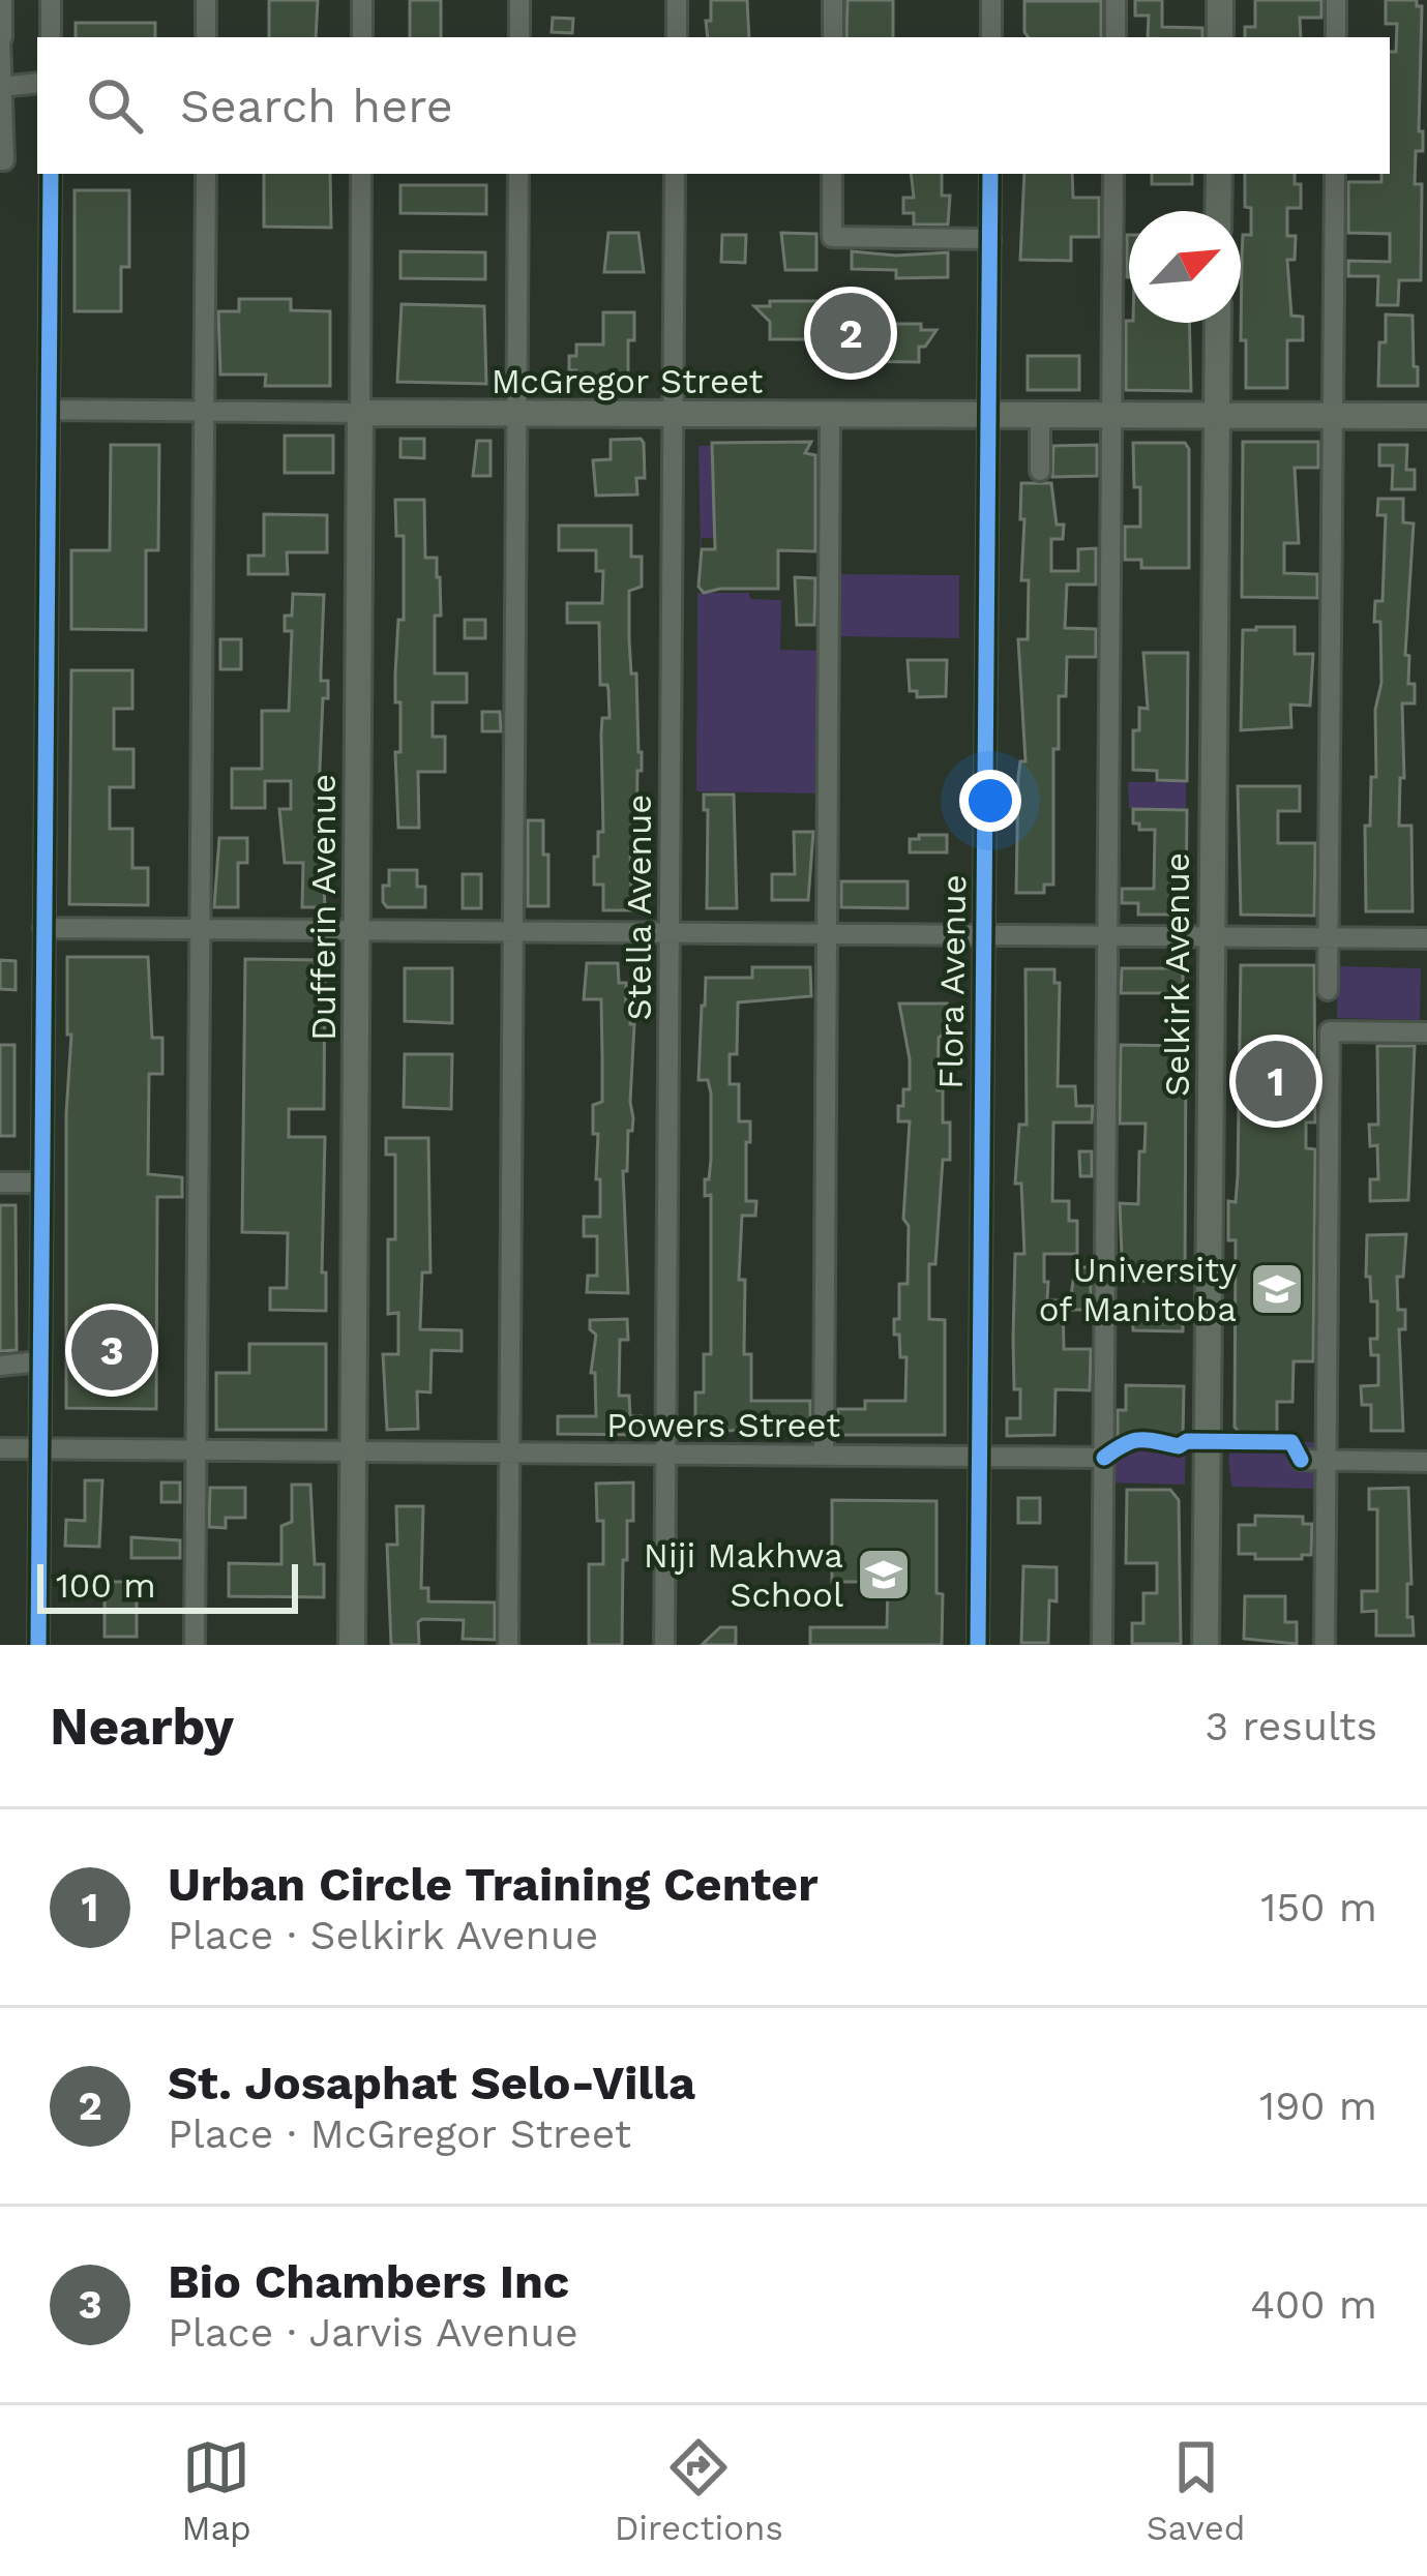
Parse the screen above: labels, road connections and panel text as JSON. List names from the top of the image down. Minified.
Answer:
{"streets":{"main road":["McGregor Street","Dufferin Avenue","Selkirk Avenue"],"street":["Stella Avenue","Flora Avenue","Powers Street"]},"crossings":[["McGregor Street","Dufferin Avenue"],["McGregor Street","Stella Avenue"],["McGregor Street","Selkirk Avenue"],["McGregor Street","Flora Avenue"],["Dufferin Avenue","Powers Street"],["Stella Avenue","Powers Street"],["Flora Avenue","Powers Street"]],"places":{"school or university":["University of Manitoba","Niji Makhwa School"]},"scale_bar":"100 m","north":"top right","page":{"search":"Search here","pins":["2","1","3"],"scale":"100 m","heading":["Nearby","3 results"],"list":[{"mark":"1","name":"Urban Circle Training Center","note":"Place · Selkirk Avenue","value":"150 m"},{"mark":"2","name":"St. Josaphat Selo-Villa","note":"Place · McGregor Street","value":"190 m"},{"mark":"3","name":"Bio Chambers Inc","note":"Place · Jarvis Avenue","value":"400 m"}],"nav":["Map","Directions","Saved"]}}
